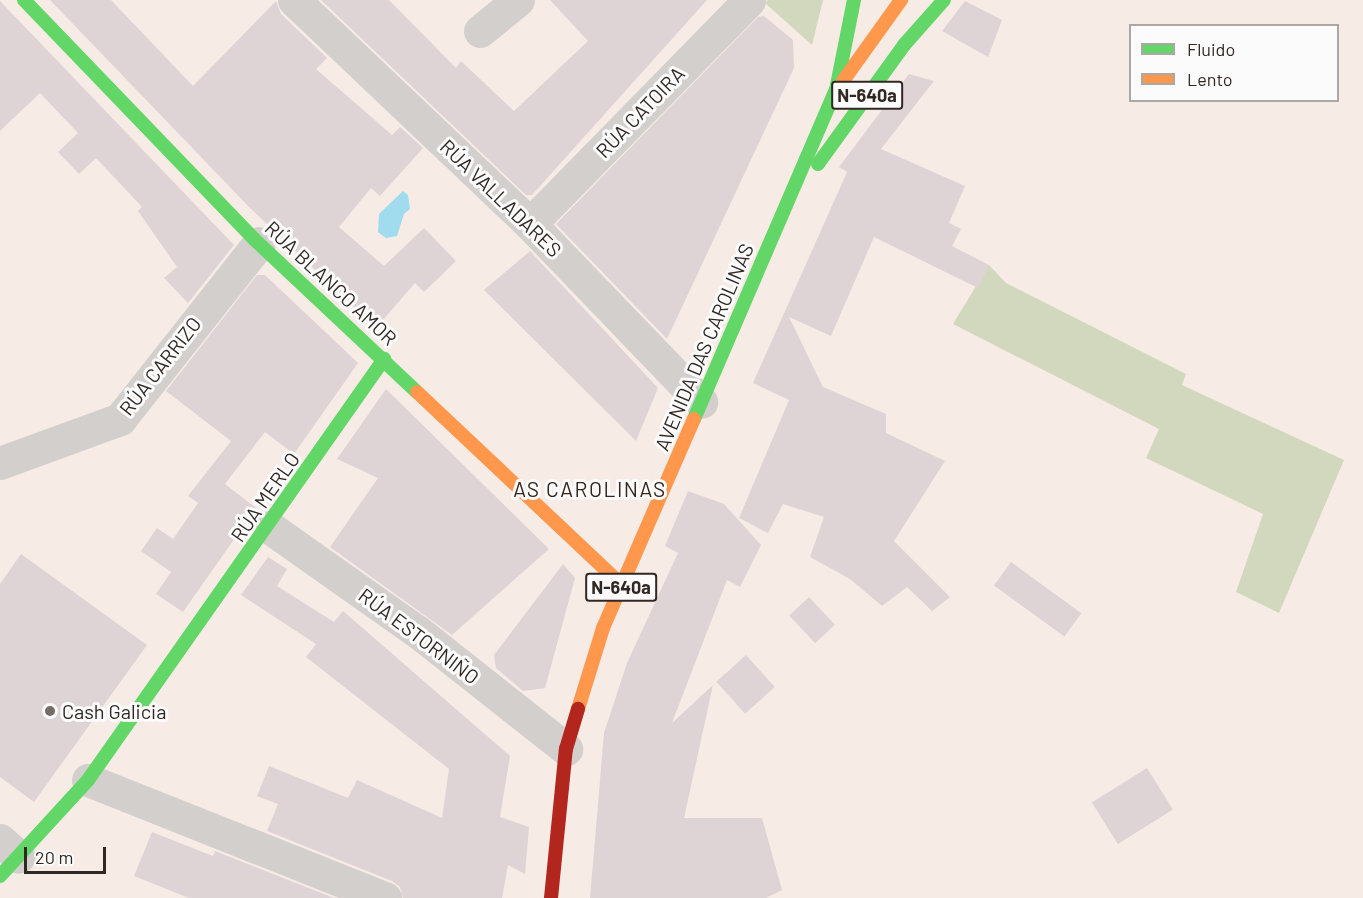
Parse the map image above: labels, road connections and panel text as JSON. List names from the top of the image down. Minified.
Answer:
{"streets":{"street":["N-640a","RÚA CATOIRA","RÚA VALLADARES","RÚA BLANCO AMOR","AVENIDA DAS CAROLINAS","RÚA CARRIZO","RÚA MERLO","RÚA ESTORNIÑO"]},"crossings":[["N-640a","AVENIDA DAS CAROLINAS"],["RÚA CATOIRA","RÚA VALLADARES"],["RÚA VALLADARES","AVENIDA DAS CAROLINAS"],["RÚA BLANCO AMOR","AVENIDA DAS CAROLINAS"],["RÚA BLANCO AMOR","RÚA CARRIZO"],["RÚA BLANCO AMOR","RÚA MERLO"],["AVENIDA DAS CAROLINAS","RÚA ESTORNIÑO"],["RÚA MERLO","RÚA ESTORNIÑO"]],"districts":["AS CAROLINAS"],"places":["Cash Galicia"],"legend":["Fluido","Lento"],"scale_bar":"20 m"}
